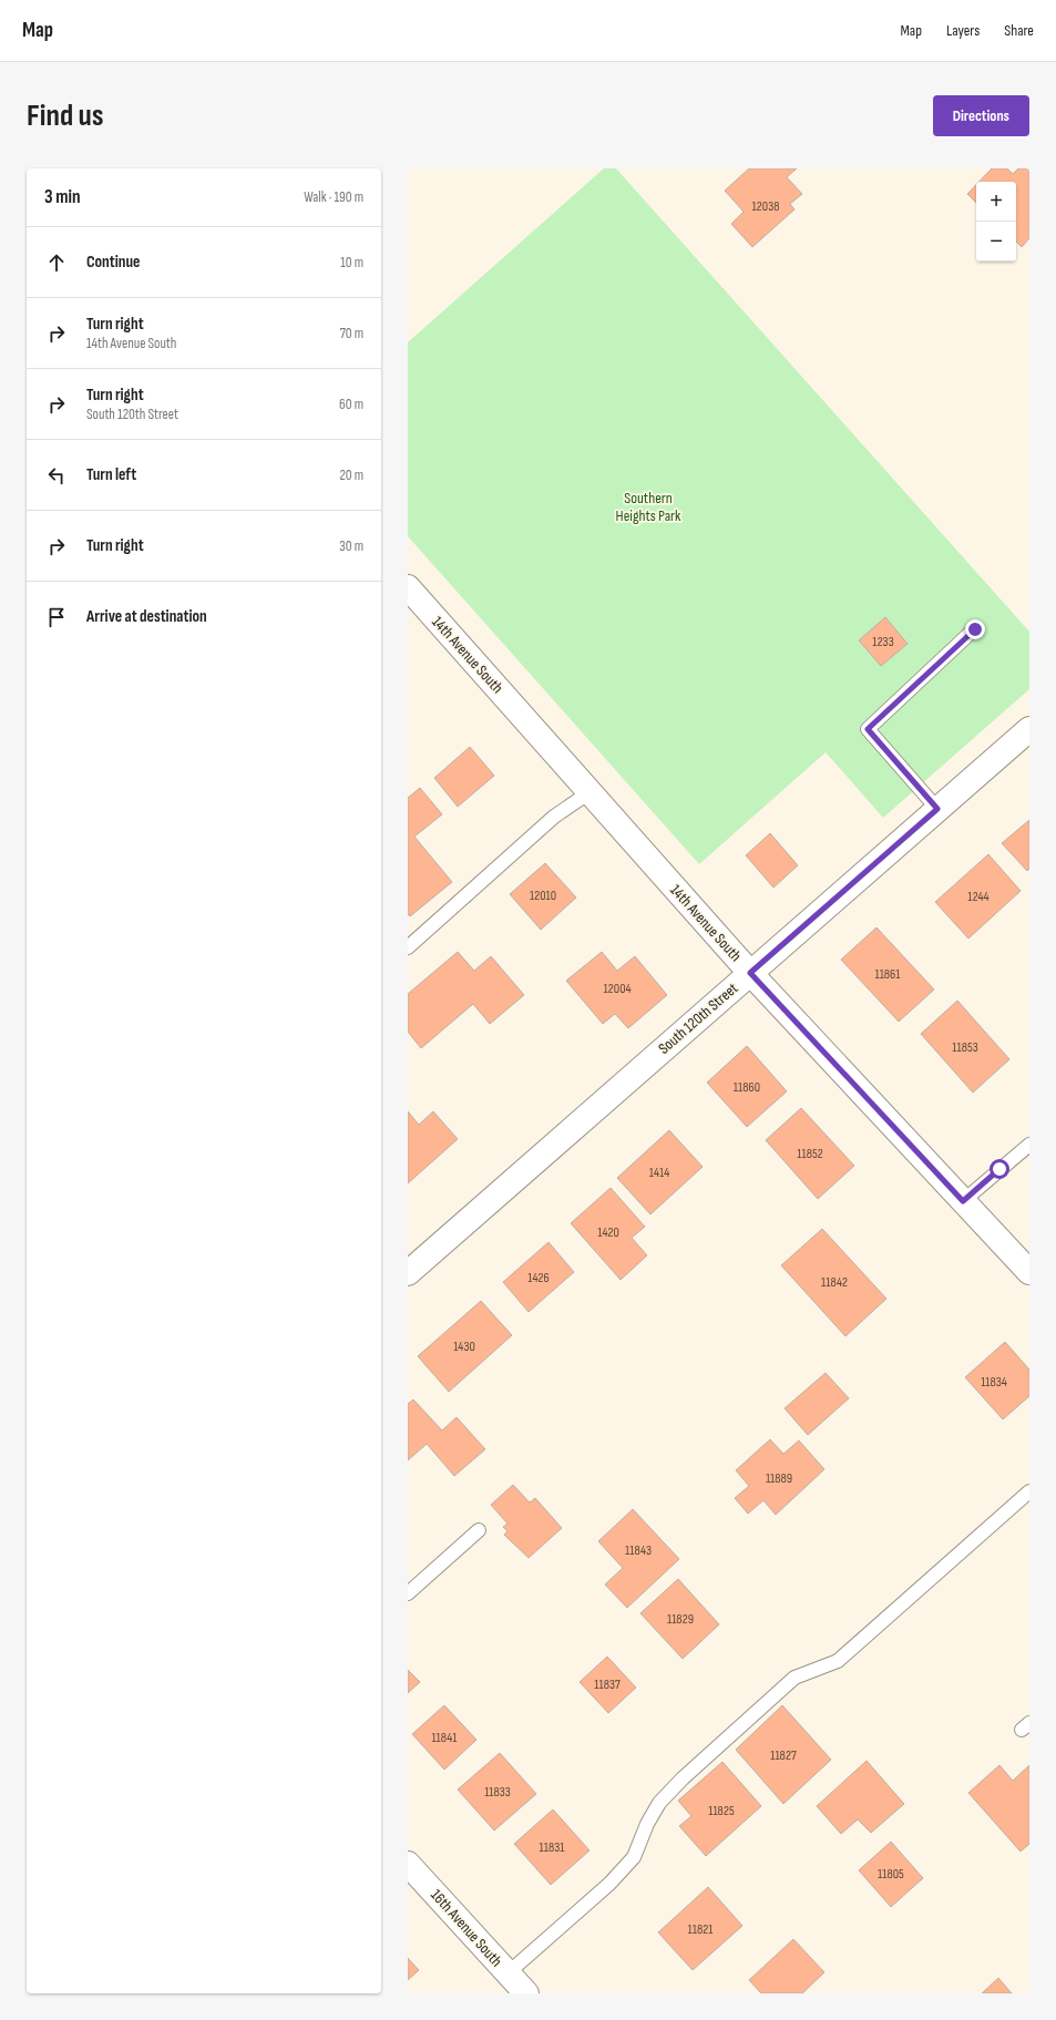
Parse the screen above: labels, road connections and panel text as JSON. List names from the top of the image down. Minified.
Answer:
{"streets":{"street":["14th Avenue South","South 120th Street","16th Avenue South"]},"crossings":[["14th Avenue South","South 120th Street"]],"parks":["Southern Heights Park"],"house_numbers":["12038","1233","12010","1244","11861","12004","11853","11860","11852","1414","1420","1426","11842","1430","11834","11889","11843","11829","11837","11841","11827","11833","11825","11831","11805","11821"],"page":{"header":"Map","nav":["Map","Layers","Share"],"buttons":"Directions","title":"Find us","heading":["3 min","Walk · 190 m"],"map_buttons":["+","−"],"list":[["Continue","10 m"],["Turn right","14th Avenue South","70 m"],["Turn right","South 120th Street","60 m"],["Turn left","20 m"],["Turn right","30 m"],"Arrive at destination"]}}
